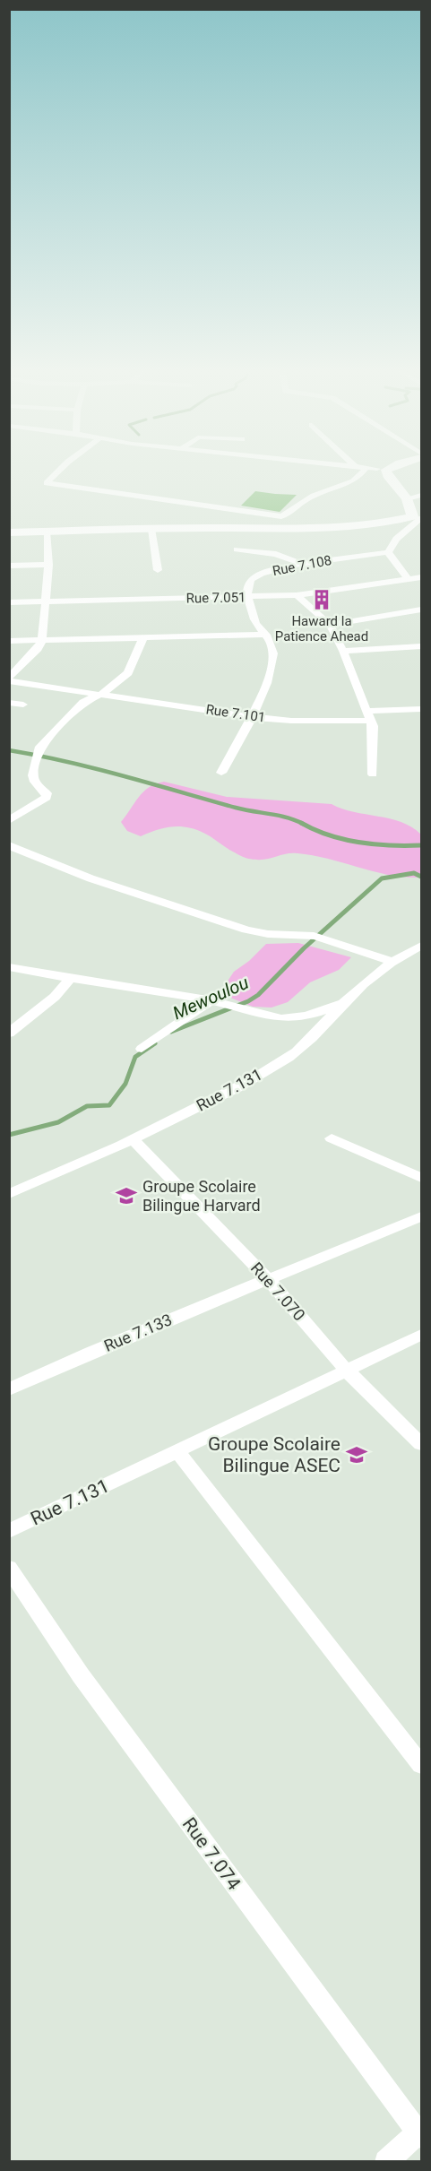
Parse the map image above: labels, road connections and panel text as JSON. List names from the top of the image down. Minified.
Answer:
{"streets":{"street":["Rue 7.108","Rue 7.051","Rue 7.101","Rue 7.131","Rue 7.070","Rue 7.133","Rue 7.074"]},"crossings":[["Rue 7.108","Rue 7.051"],["Rue 7.131","Rue 7.070"],["Rue 7.070","Rue 7.133"]],"water":["Mewoulou"],"places":{"building":["Haward la Patience Ahead"],"school or university":["Groupe Scolaire Bilingue Harvard","Groupe Scolaire Bilingue ASEC"]}}
